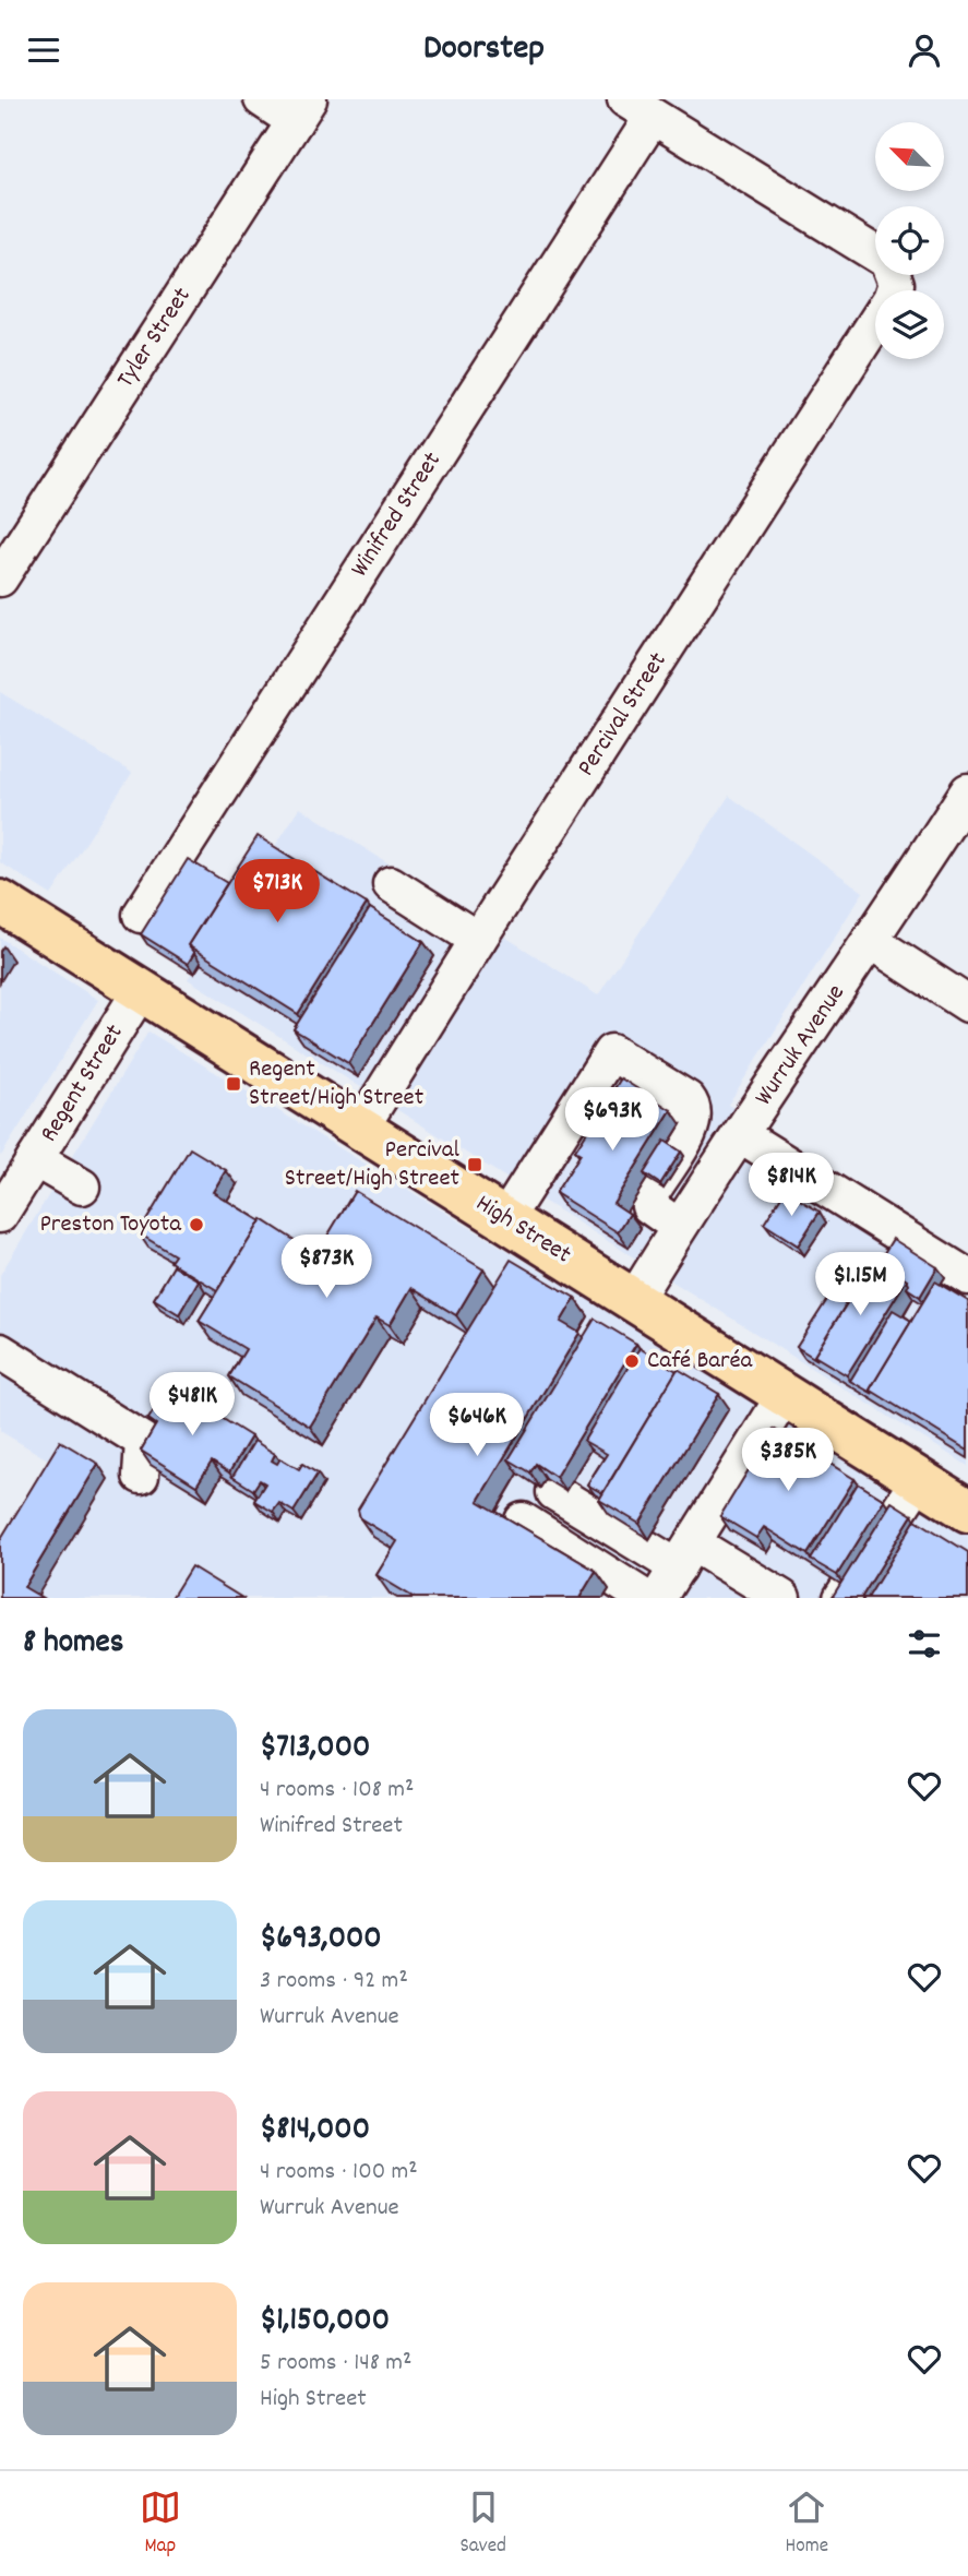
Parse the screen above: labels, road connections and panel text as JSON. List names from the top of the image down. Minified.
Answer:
{"streets":{"main road":["High Street"],"street":["Tyler Street","Winifred Street","Percival Street","Wurruk Avenue","Regent Street"]},"crossings":[["Winifred Street","Percival Street"],["Percival Street","High Street"],["Wurruk Avenue","High Street"],["Regent Street","High Street"]],"places":{"transit":["Regent Street/High Street","Percival Street/High Street"],"other":["Preston Toyota","Café Baréa"]},"north":"top left","page":{"header":"Doorstep","price":["$713K","$693K","$814K","$873K","$1.15M","$481K","$646K","$385K"],"heading":"8 homes","list":[{"name":"$713,000","note":"4 rooms · 108 m² · Winifred Street"},{"name":"$693,000","note":"3 rooms · 92 m² · Wurruk Avenue"},{"name":"$814,000","note":"4 rooms · 100 m² · Wurruk Avenue"},{"name":"$1,150,000","note":"5 rooms · 148 m² · High Street"}],"tabs":["Map","Saved","Home"]}}
